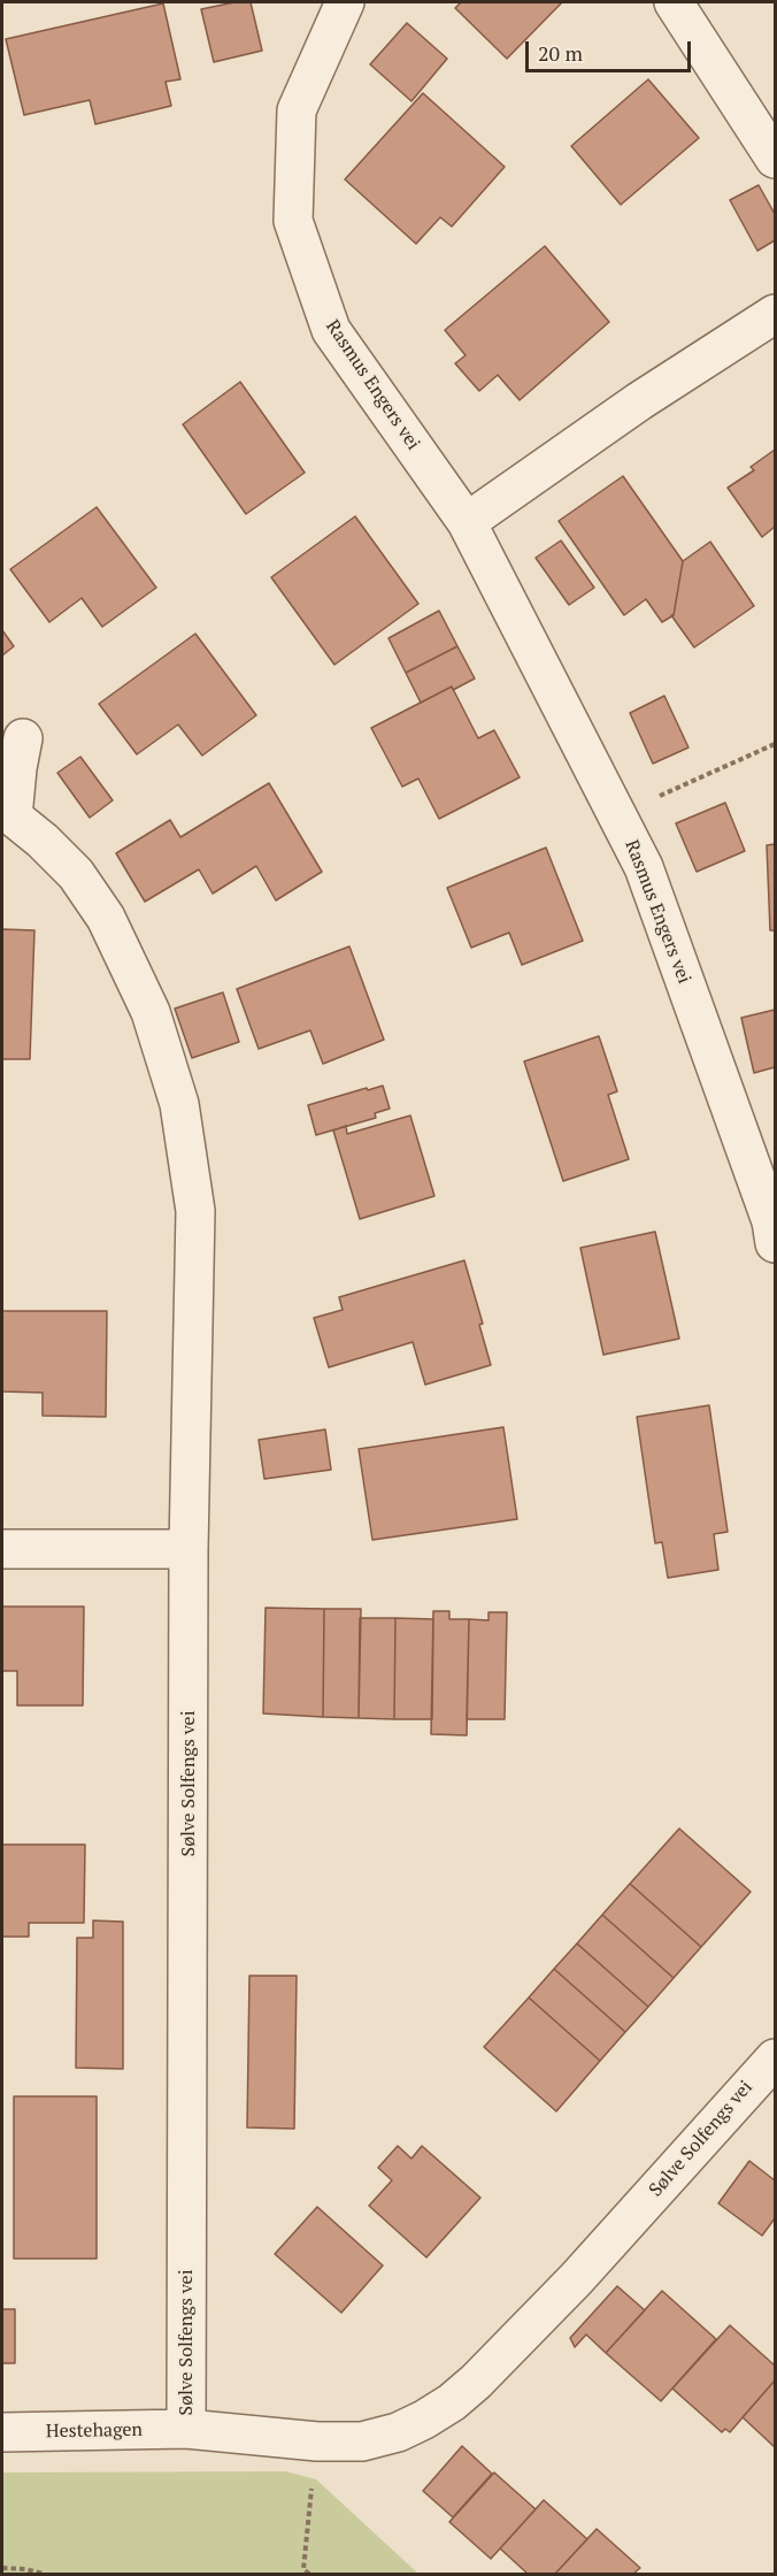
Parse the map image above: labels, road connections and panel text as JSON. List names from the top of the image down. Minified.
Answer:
{"streets":{"street":["Rasmus Engers vei","Sølve Solfengs vei","Hestehagen"]},"crossings":[["Sølve Solfengs vei","Hestehagen"]],"scale_bar":"20 m"}
